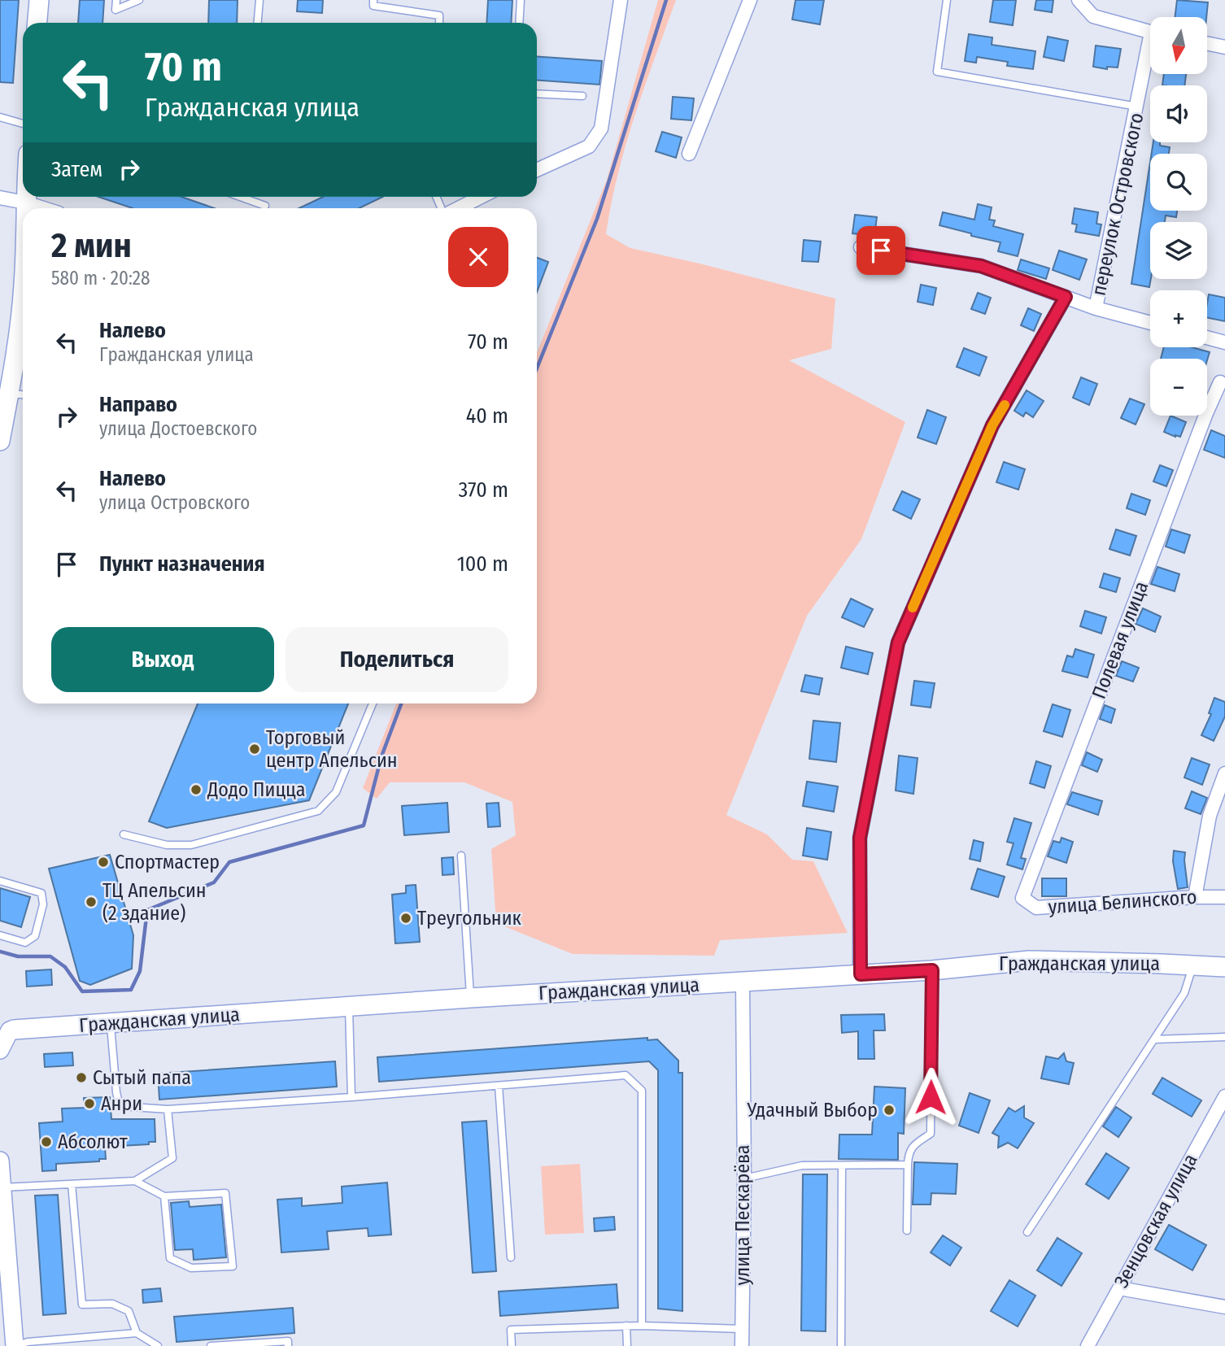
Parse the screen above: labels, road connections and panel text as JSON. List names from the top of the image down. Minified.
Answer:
{"streets":{"main road":["Гражданская улица"],"street":["переулок Островского","Полевая улица","улица Белинского","улица Пескарёва","Зенцовская улица"]},"crossings":[["Полевая улица","улица Белинского"],["Гражданская улица","улица Пескарёва"]],"places":["Торговый центр Апельсин","Додо Пицца","Спортмастер","ТЦ Апельсин (2 здание)","Треугольник","Сытый папа","Анри","Удачный Выбор","Абсолют"],"north":"bottom","page":{"map_buttons":["+","−"],"turn":["70 m","Гражданская улица"],"then":"Затем","heading":["2 мин","580 m · 20:28"],"list":[{"name":"Налево","note":"Гражданская улица","value":"70 m"},{"name":"Направо","note":"улица Достоевского","value":"40 m"},{"name":"Налево","note":"улица Островского","value":"370 m"},{"name":"Пункт назначения","value":"100 m"}],"buttons":["Выход","Поделиться"]}}
